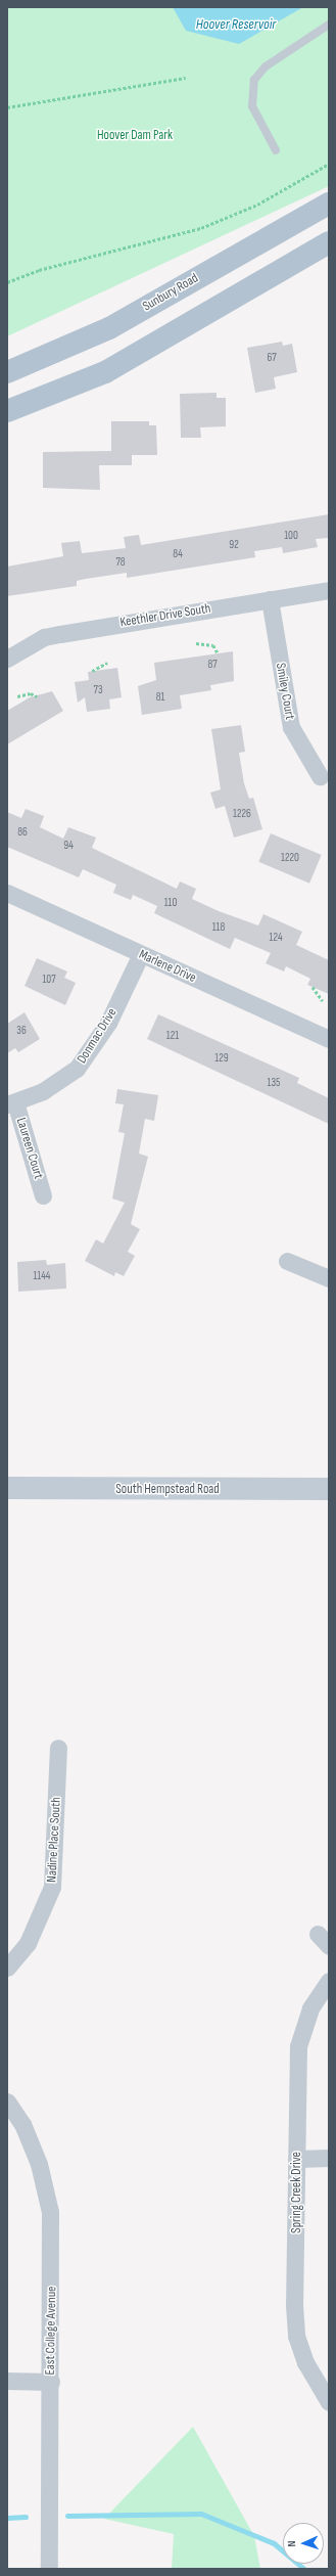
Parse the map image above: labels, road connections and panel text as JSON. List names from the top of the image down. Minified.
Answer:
{"streets":{"main road":["Sunbury Road"],"street":["Keethler Drive South","Smiley Court","Marlene Drive","Donmac Drive","Laureen Court","South Hempstead Road","Nadine Place South","Spring Creek Drive","East College Avenue"]},"crossings":[["Keethler Drive South","Smiley Court"],["Marlene Drive","Donmac Drive"],["Donmac Drive","Laureen Court"]],"water":["Hoover Reservoir"],"parks":["Hoover Dam Park"],"house_numbers":["67","100","92","84","78","87","73","81","1226","86","94","1220","110","118","124","107","36","121","129","135","1144"],"north":"left"}
